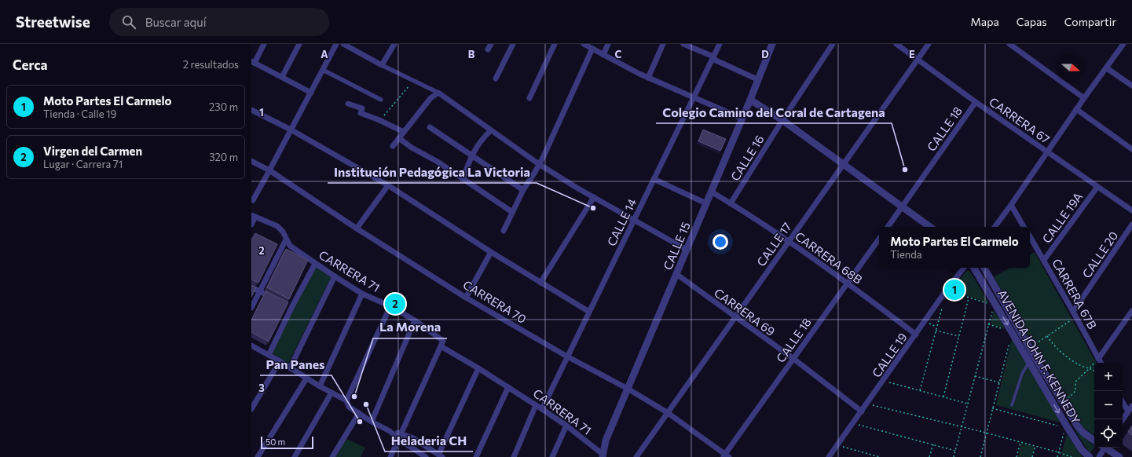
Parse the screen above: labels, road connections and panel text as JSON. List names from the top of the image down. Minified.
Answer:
{"streets":{"street":["CARRERA 67","CALLE 18","CALLE 16","CALLE 19A","CALLE 14","CALLE 17","CALLE 15","CALLE 20","CARRERA 68B","CARRERA 71","CARRERA 67B","CARRERA 70","CARRERA 69","CALLE 19","AVENIDA JOHN F. KENNEDY"]},"crossings":[["CARRERA 67","CALLE 18"],["CARRERA 67","CALLE 19A"],["CARRERA 67","CALLE 17"],["CALLE 18","CARRERA 68B"],["CALLE 18","CARRERA 70"],["CALLE 18","CARRERA 69"],["CALLE 16","CARRERA 68B"],["CALLE 19A","CARRERA 67B"],["CALLE 14","CARRERA 71"],["CALLE 14","CARRERA 70"],["CALLE 17","CARRERA 68B"],["CALLE 17","CARRERA 70"],["CALLE 17","CARRERA 69"],["CALLE 15","CARRERA 68B"],["CALLE 15","CARRERA 71"],["CALLE 15","CARRERA 70"],["CALLE 15","CARRERA 69"],["CALLE 20","CARRERA 67B"],["CARRERA 68B","CALLE 19"],["CARRERA 69","CALLE 19"]],"places":["Colegio Camino del Coral de Cartagena","Institución Pedagógica La Victoria","La Morena","Heladeria CH","Pan Panes"],"scale_bar":"50 m","north":"right","page":{"header":"Streetwise","search":"Buscar aquí","nav":["Mapa","Capas","Compartir"],"heading":["Cerca","2 resultados"],"list":[{"mark":"1","name":"Moto Partes El Carmelo","note":"Tienda · Calle 19","value":"230 m"},{"mark":"2","name":"Virgen del Carmen","note":"Lugar · Carrera 71","value":"320 m"}],"popup":["Moto Partes El Carmelo","Tienda"],"pins":["1","2"],"map_buttons":["+","−"],"scale":"50 m"},"grid":{"columns":["A","B","C","D","E"],"rows":["1","2","3"]}}
